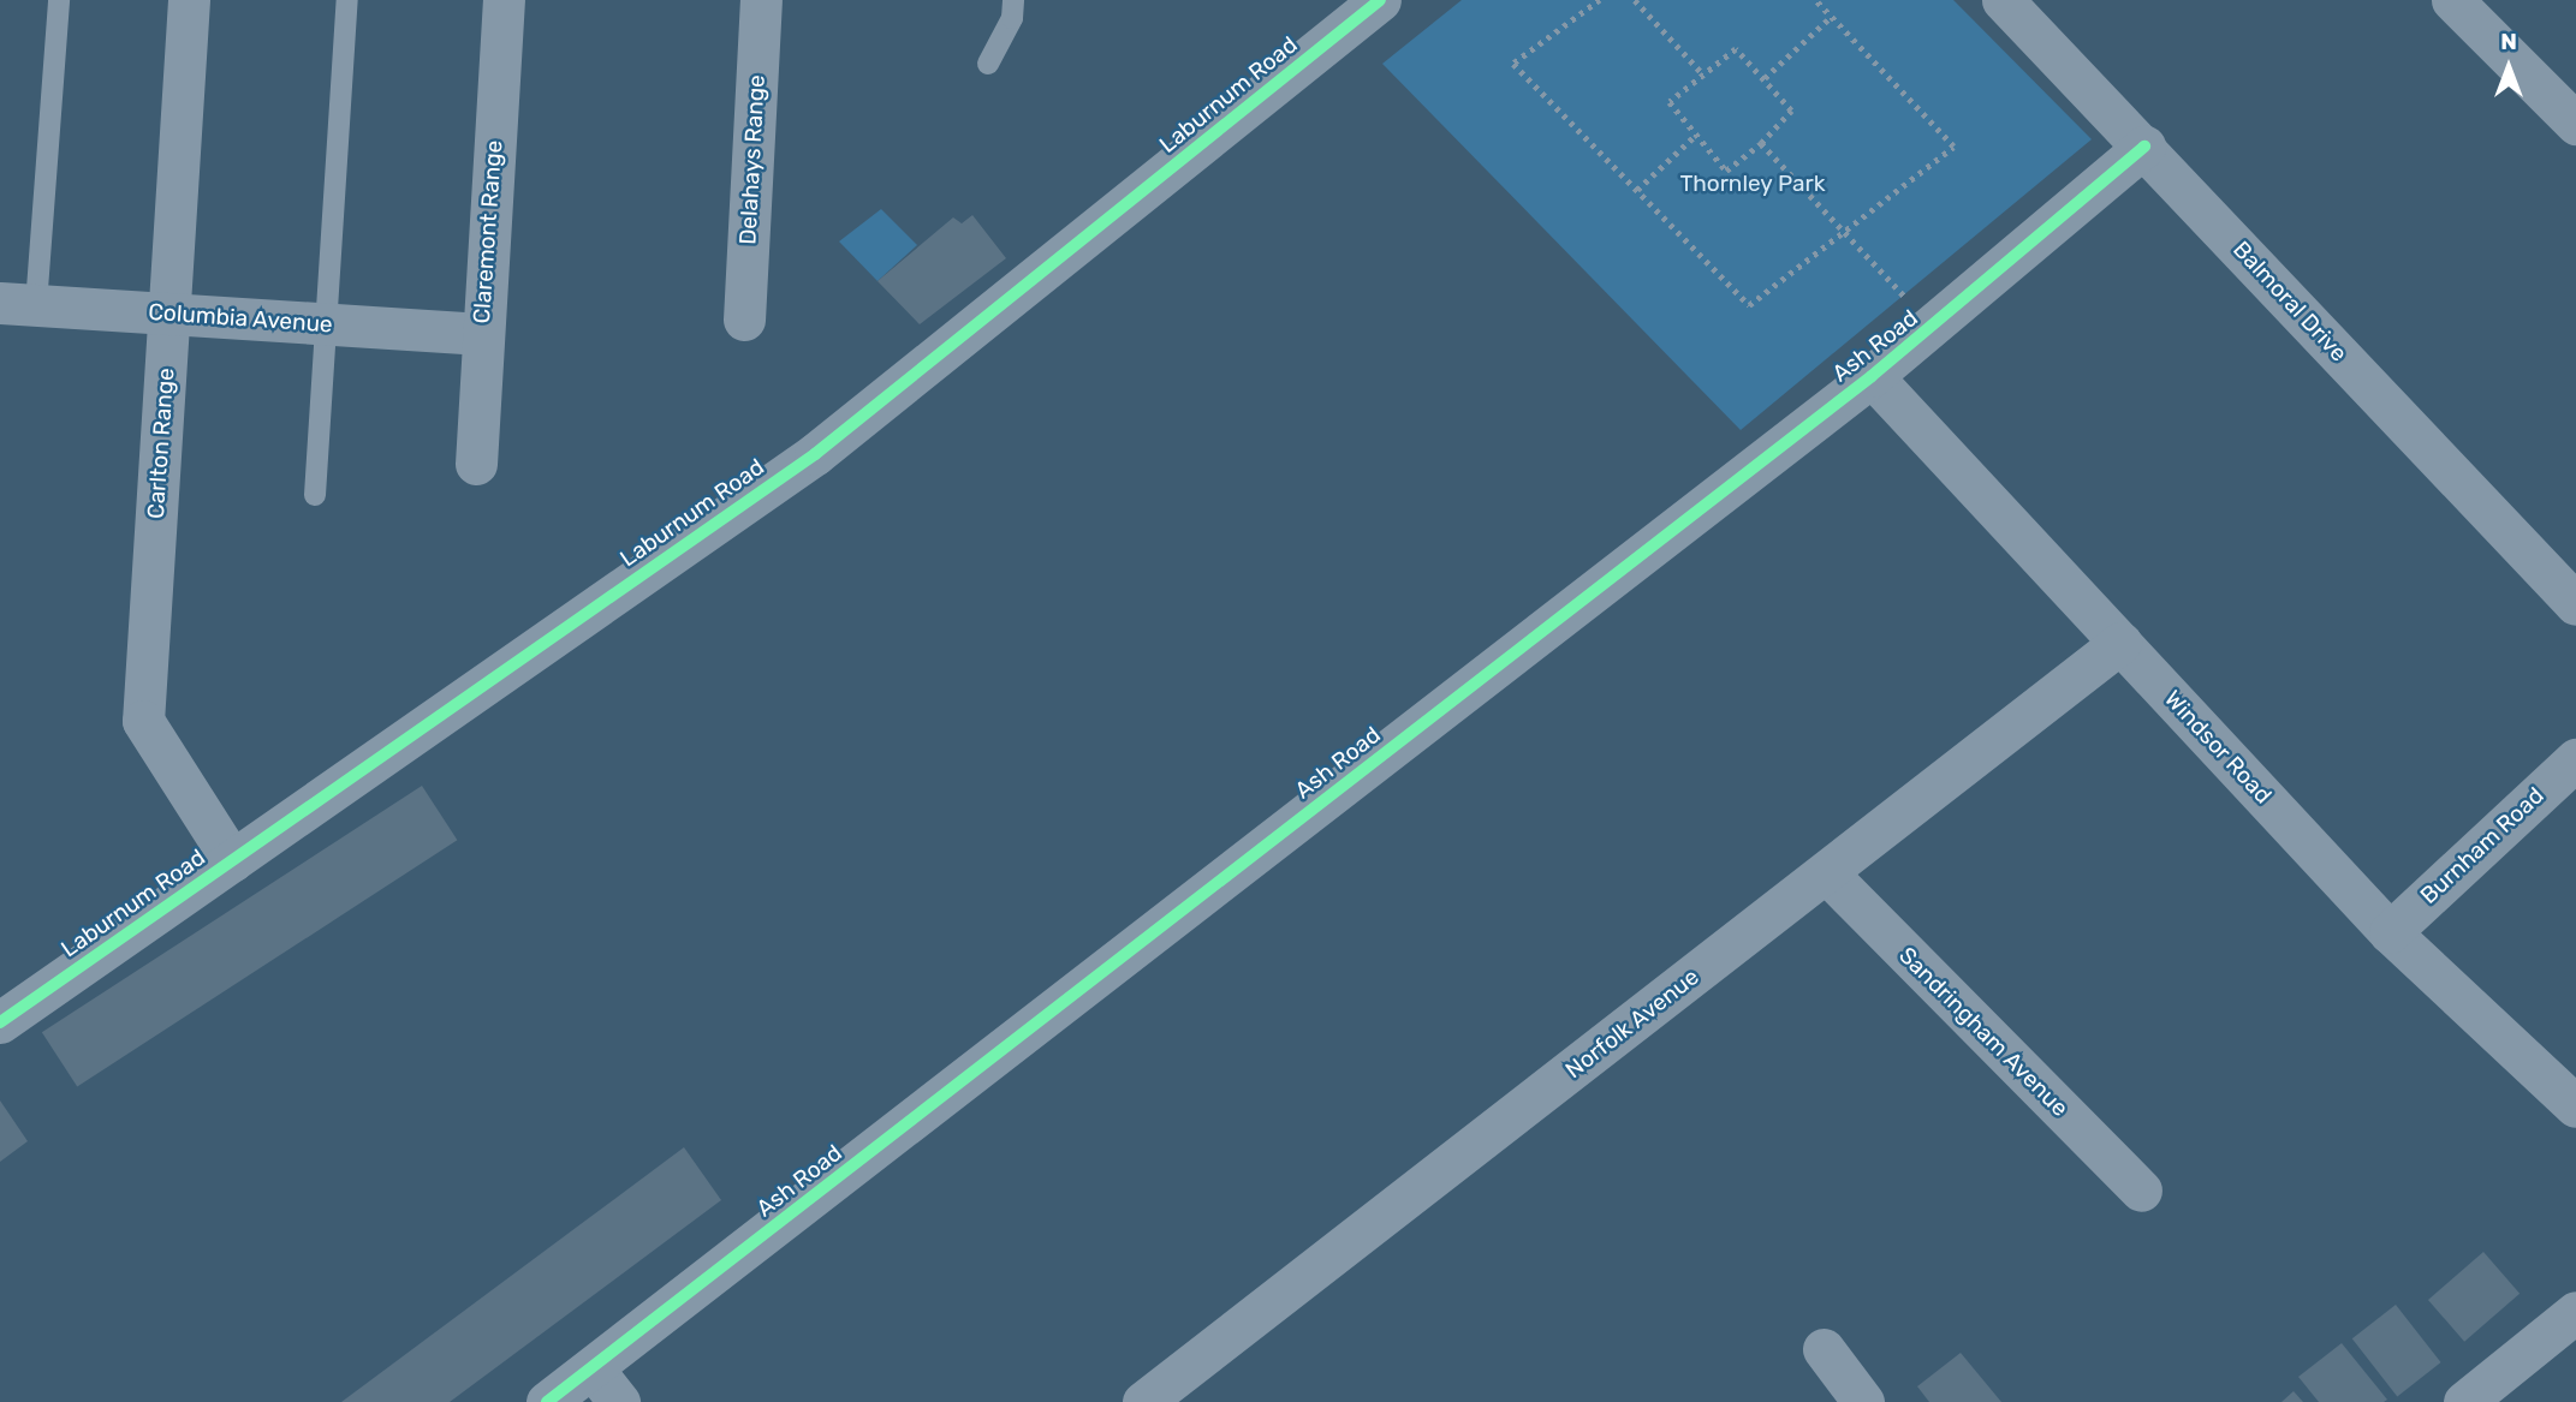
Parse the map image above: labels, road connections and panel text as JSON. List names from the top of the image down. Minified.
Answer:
{"streets":{"street":["Laburnum Road","Delahays Range","Claremont Range","Balmoral Drive","Columbia Avenue","Ash Road","Carlton Range","Windsor Road","Burnham Road","Norfolk Avenue","Sandringham Avenue"]},"crossings":[["Laburnum Road","Carlton Range"],["Claremont Range","Columbia Avenue"],["Balmoral Drive","Ash Road"],["Columbia Avenue","Carlton Range"],["Ash Road","Windsor Road"],["Windsor Road","Burnham Road"],["Windsor Road","Norfolk Avenue"],["Norfolk Avenue","Sandringham Avenue"]],"parks":["Thornley Park"],"north":"top"}
